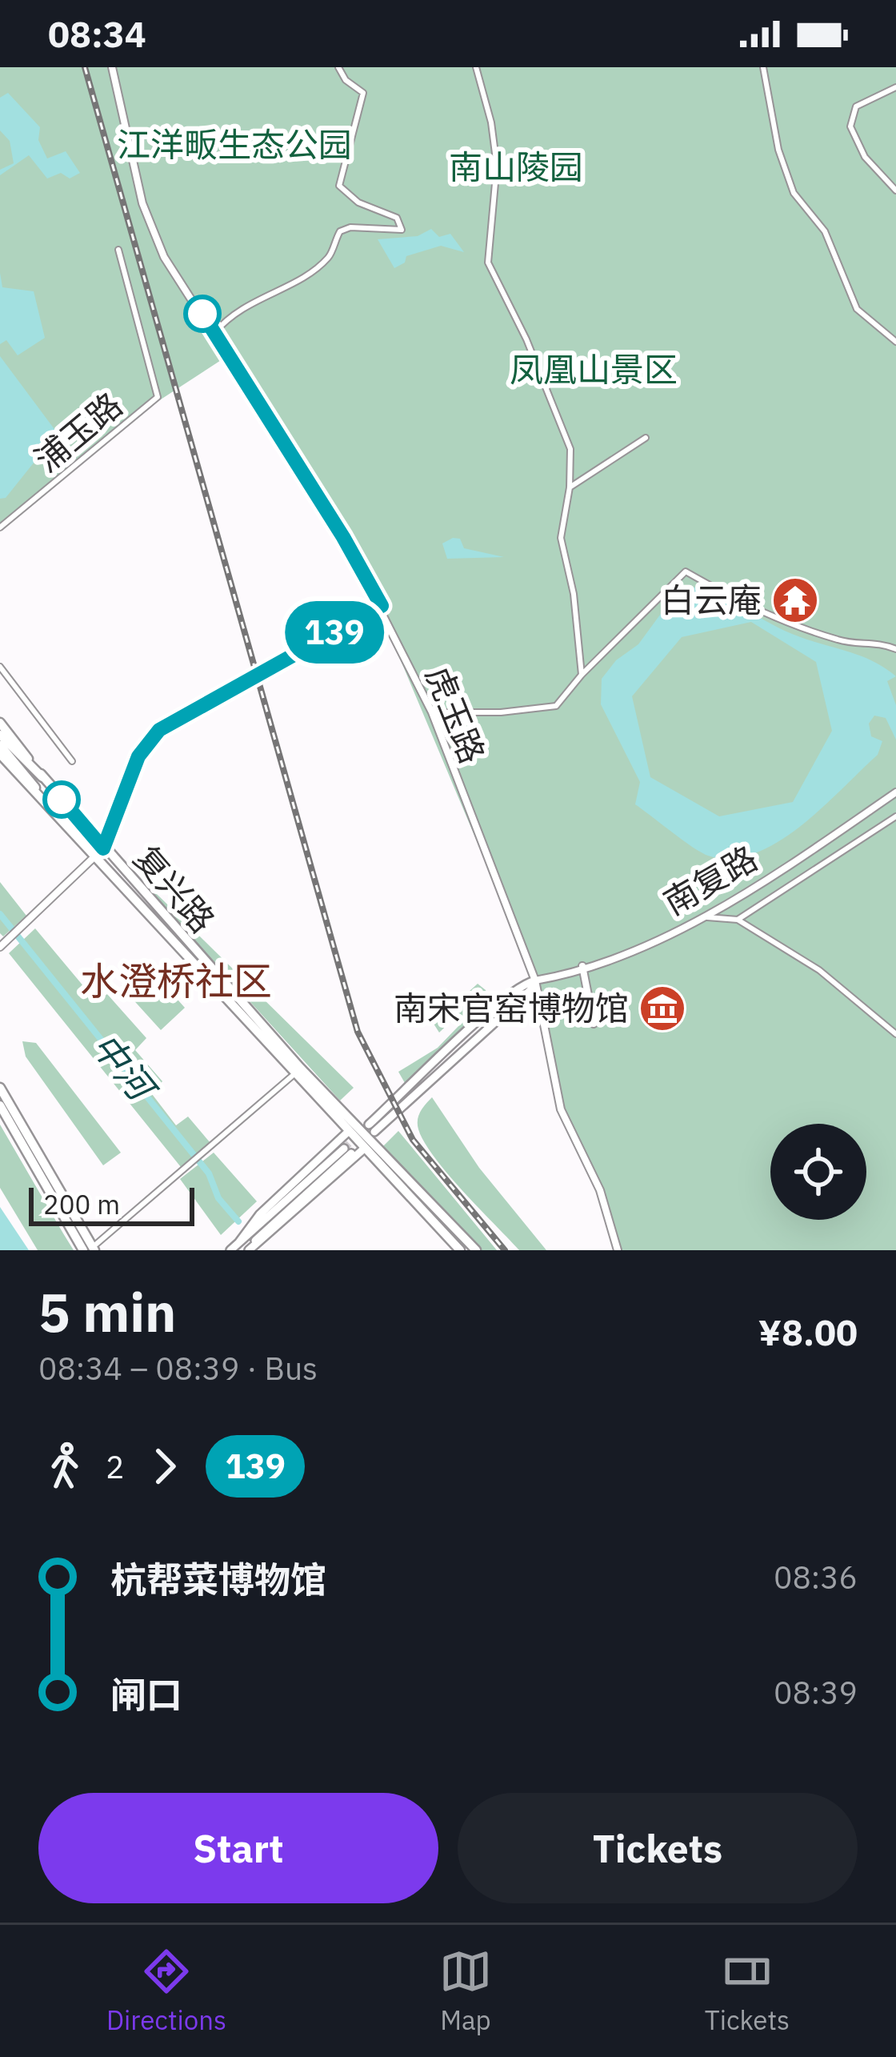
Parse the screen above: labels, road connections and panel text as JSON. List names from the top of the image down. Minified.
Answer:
{"streets":{"main road":["南复路","复兴路"],"street":["浦玉路","虎玉路"]},"crossings":[["虎玉路","南复路"]],"districts":["水澄桥社区"],"water":["中河"],"parks":["江洋畈生态公园","南山陵园","凤凰山景区"],"places":{"temple":["白云庵"],"museum":["南宋官窑博物馆"]},"lines":["bus line 139"],"scale_bar":"200 m","page":{"status":"08:34","on_map":"139","scale":"200 m","heading":["5 min","08:34 – 08:39 · Bus","¥8.00"],"legs":["2","139"],"list":[{"name":"杭帮菜博物馆","value":"08:36"},{"name":"闸口","value":"08:39"}],"buttons":["Start","Tickets"],"tabs":["Directions","Map","Tickets"]}}
